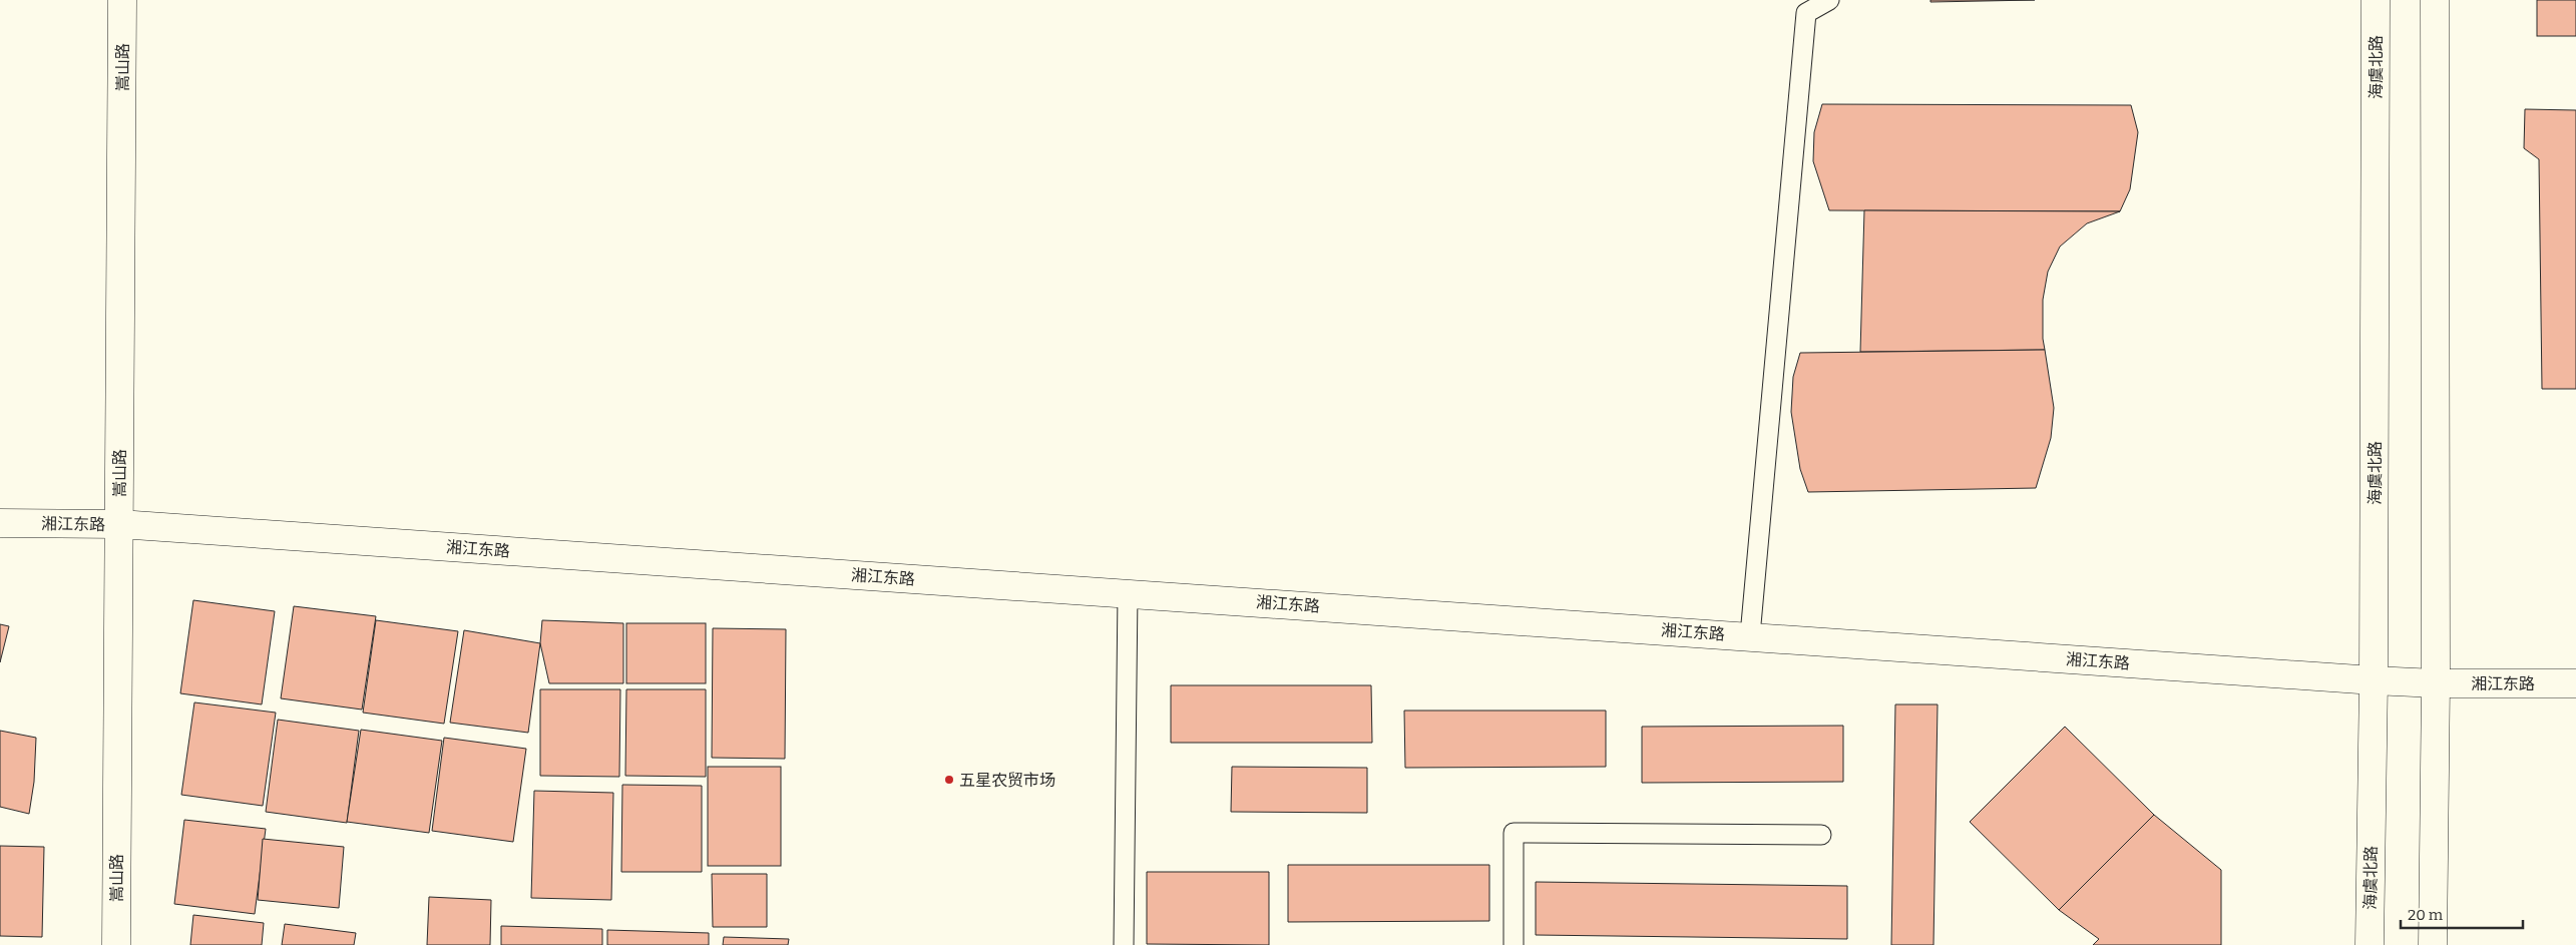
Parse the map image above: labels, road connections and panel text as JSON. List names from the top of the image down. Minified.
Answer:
{"streets":{"street":["嵩山路","海虞北路","湘江东路"]},"crossings":[["嵩山路","湘江东路"],["海虞北路","湘江东路"]],"places":["五星农贸市场"],"scale_bar":"20 m"}
